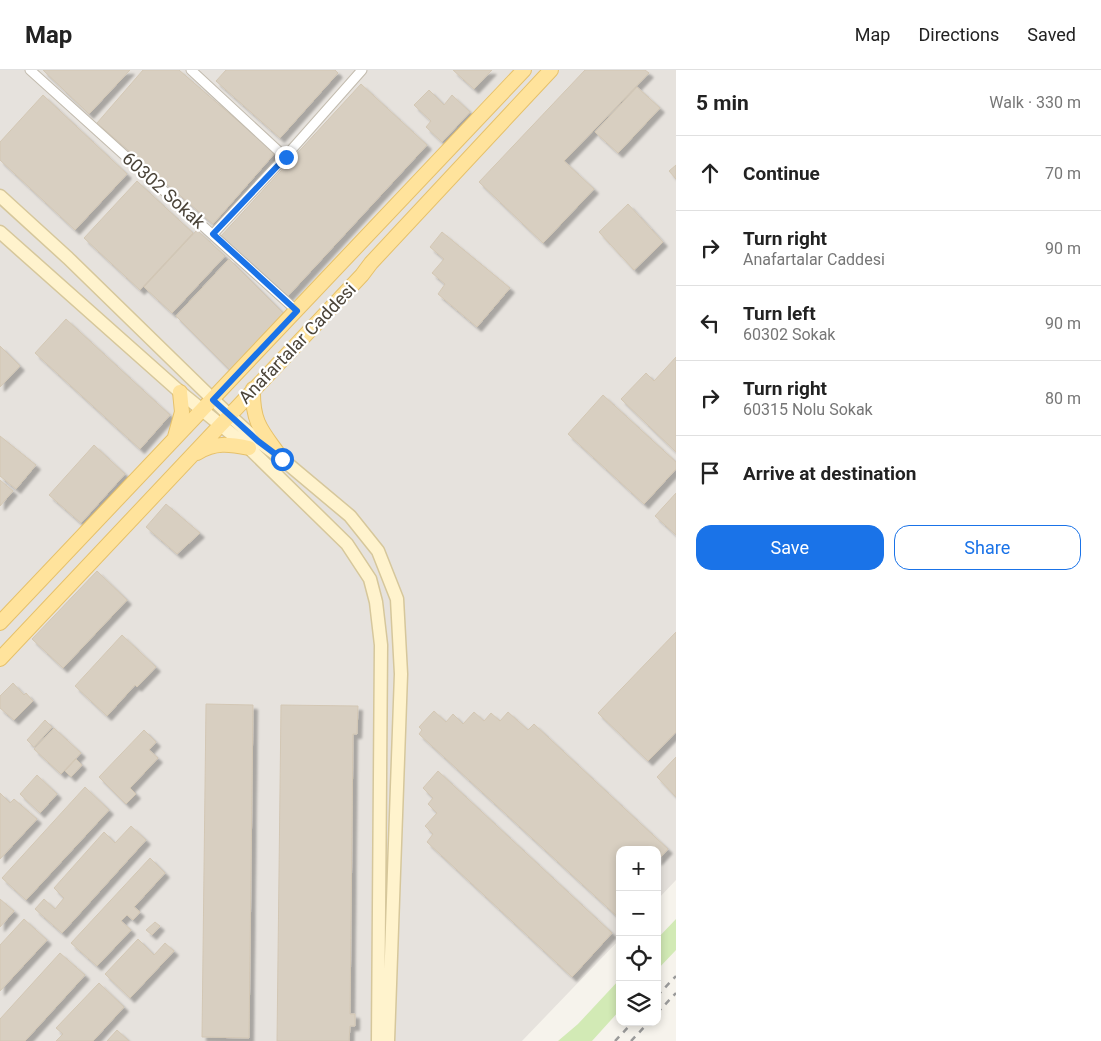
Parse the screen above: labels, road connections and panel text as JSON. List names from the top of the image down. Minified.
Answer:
{"streets":{"main road":["Anafartalar Caddesi"],"street":["60302 Sokak"]},"crossings":[["60302 Sokak","Anafartalar Caddesi"]],"page":{"header":"Map","nav":["Map","Directions","Saved"],"heading":["5 min","Walk · 330 m"],"list":[["Continue","70 m"],["Turn right","Anafartalar Caddesi","90 m"],["Turn left","60302 Sokak","90 m"],["Turn right","60315 Nolu Sokak","80 m"],"Arrive at destination"],"buttons":["Save","Share"],"map_buttons":["+","−"]}}
